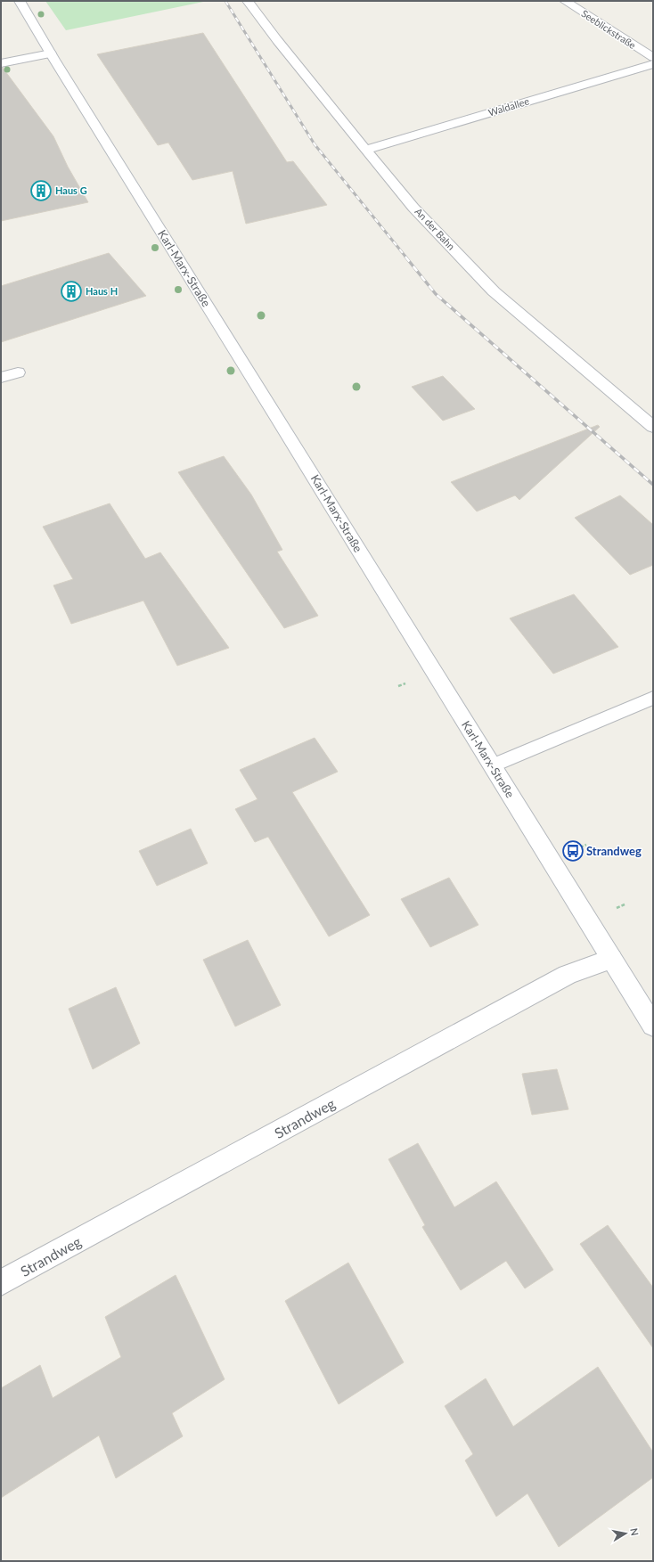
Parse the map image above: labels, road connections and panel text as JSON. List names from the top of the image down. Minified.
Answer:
{"streets":{"street":["Seeblickstraße","Waldallee","An der Bahn","Karl-Marx-Straße","Strandweg"]},"crossings":[["Waldallee","An der Bahn"],["Karl-Marx-Straße","Strandweg"]],"places":{"building":["Haus G","Haus H"],"bus stop":["Strandweg"]},"north":"right"}
